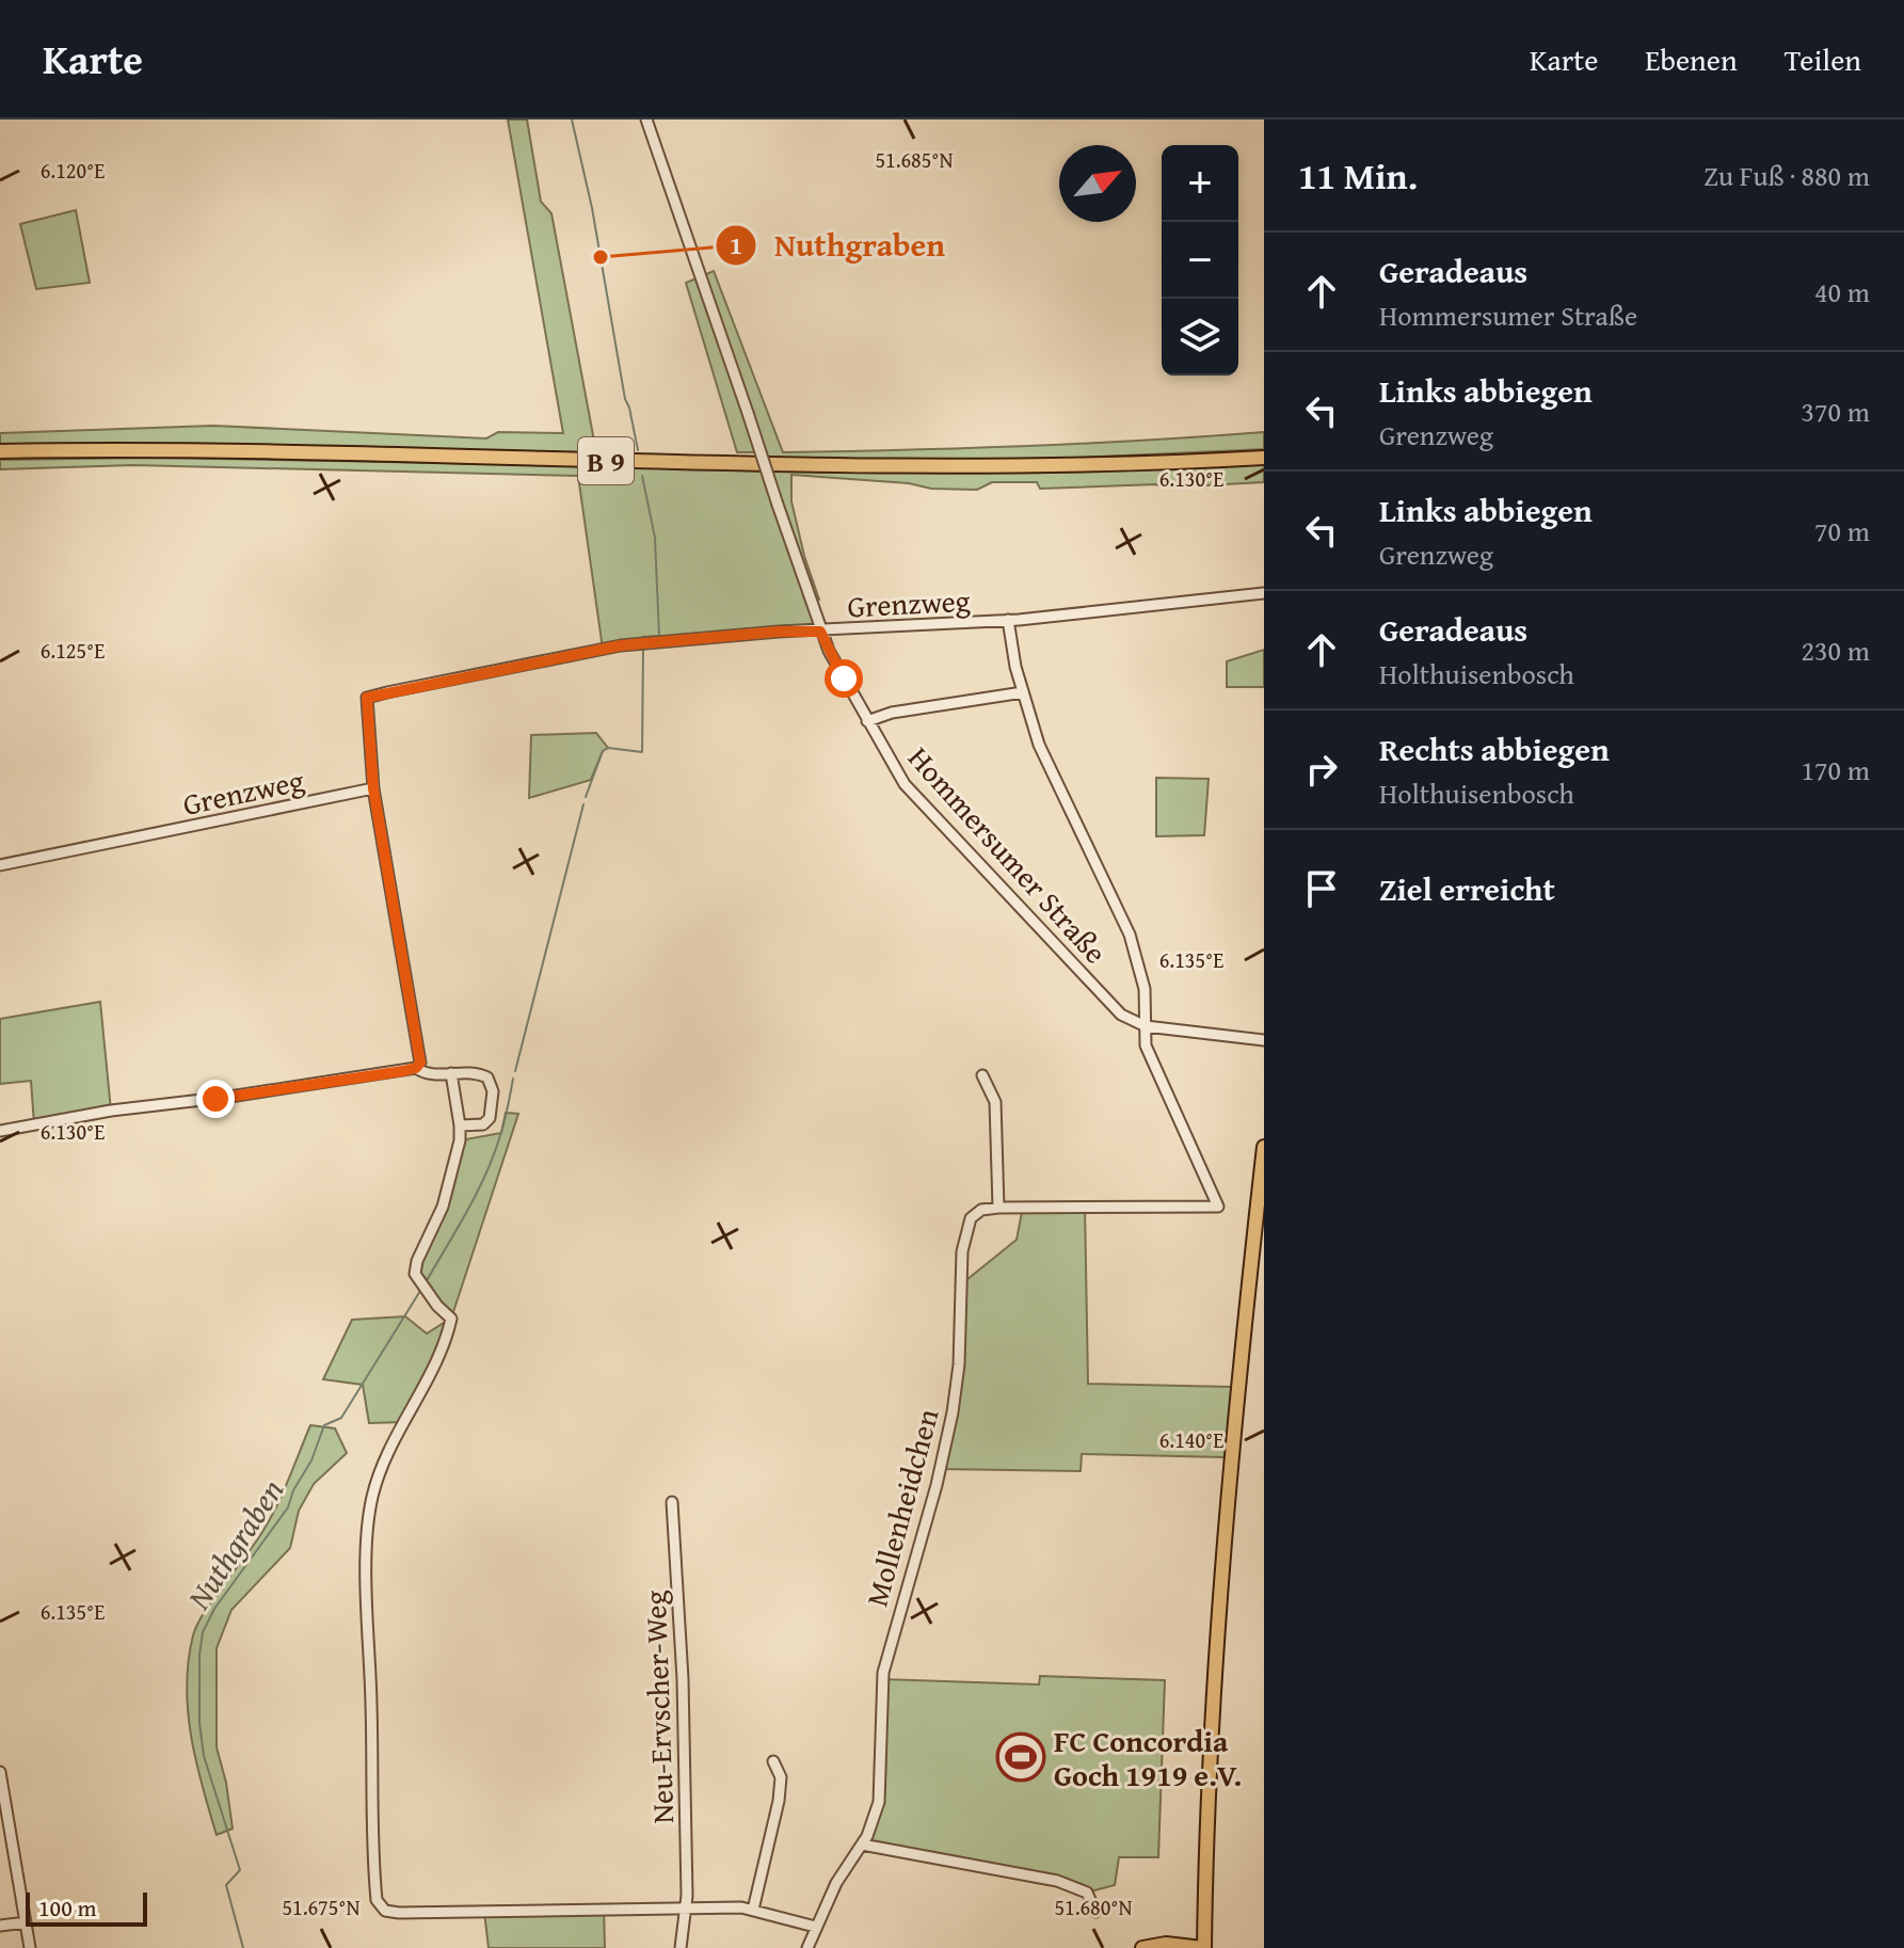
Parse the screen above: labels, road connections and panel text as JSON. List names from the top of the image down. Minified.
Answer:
{"streets":{"main road":["B 9"],"street":["Grenzweg","Hommersumer Straße","Mollenheidchen","Neu-Ervscher-Weg"]},"crossings":[["Grenzweg","Hommersumer Straße"],["Hommersumer Straße","Mollenheidchen"]],"water":["Nuthgraben"],"places":{"other":["Nuthgraben"],"sports":["FC Concordia Goch 1919 e.V."]},"scale_bar":"100 m","north":"top right","page":{"header":"Karte","nav":["Karte","Ebenen","Teilen"],"heading":["11 Min.","Zu Fuß · 880 m"],"map_buttons":["+","−"],"list":[["Geradeaus","Hommersumer Straße","40 m"],["Links abbiegen","Grenzweg","370 m"],["Links abbiegen","Grenzweg","70 m"],["Geradeaus","Holthuisenbosch","230 m"],["Rechts abbiegen","Holthuisenbosch","170 m"],"Ziel erreicht"],"scale":"100 m"},"coordinates":["51.685°N","6.120°E","6.130°E","6.125°E","6.135°E","6.140°E","51.675°N","51.680°N"]}
